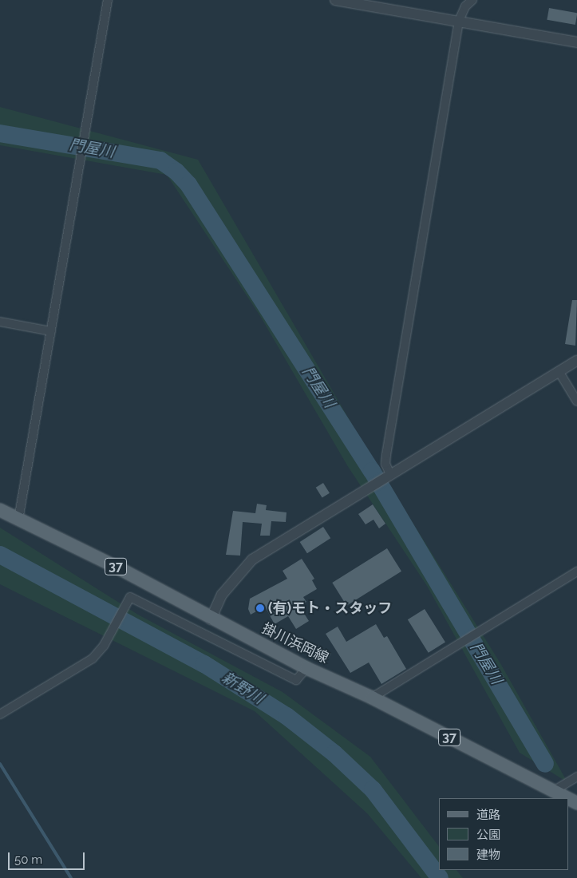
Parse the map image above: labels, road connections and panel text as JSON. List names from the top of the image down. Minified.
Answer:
{"streets":{"main road":["37","掛川浜岡線"]},"water":["門屋川","新野川"],"places":["(有)モト・スタッフ"],"legend":["道路","公園","建物"],"scale_bar":"50 m"}
